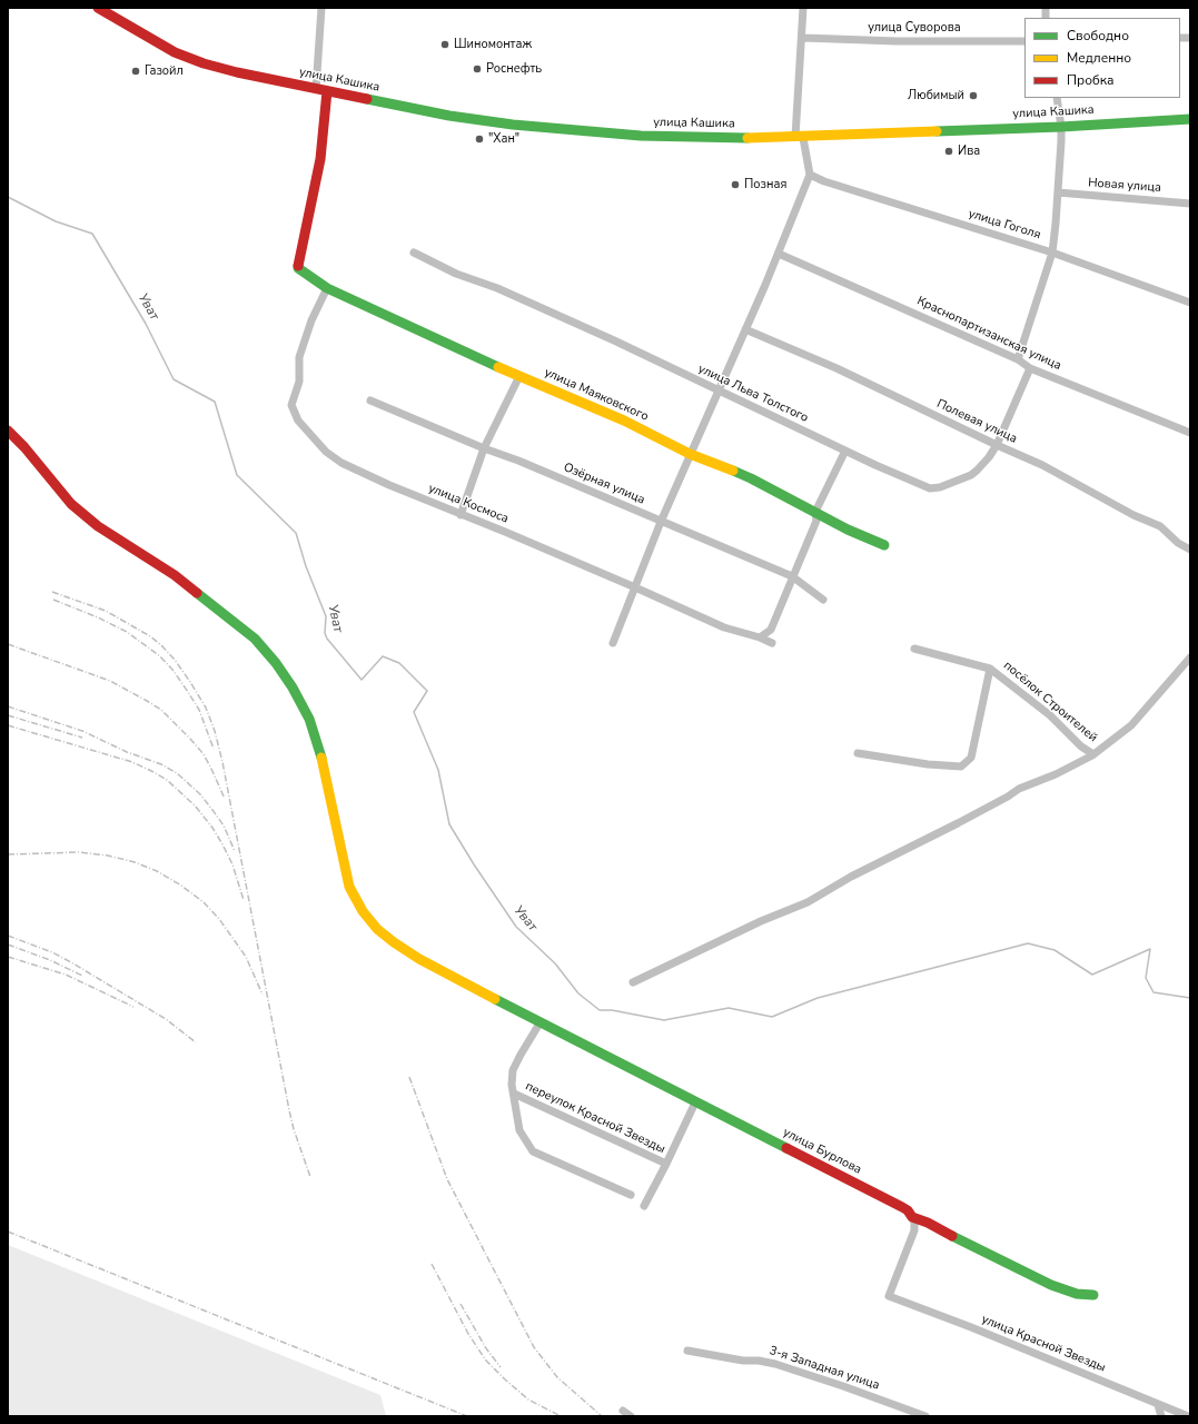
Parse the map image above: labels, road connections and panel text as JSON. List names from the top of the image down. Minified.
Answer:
{"streets":{"main road":["улица Кашика","улица Маяковского","улица Бурлова"],"street":["улица Суворова","Новая улица","улица Гоголя","Краснопартизанская улица","улица Льва Толстого","Полевая улица","Озёрная улица","улица Космоса","посёлок Строителей","переулок Красной Звезды","улица Красной Звезды","3-я Западная улица"]},"crossings":[["улица Кашика","улица Маяковского"],["Краснопартизанская улица","улица Льва Толстого"],["улица Льва Толстого","Полевая улица"],["улица Маяковского","улица Космоса"],["улица Бурлова","улица Красной Звезды"]],"water":["Уват"],"places":["Шиномонтаж","Роснефть","Газойл","Любимый","\"Хан\"","Ива","Позная"],"legend":["Свободно","Медленно","Пробка"]}
